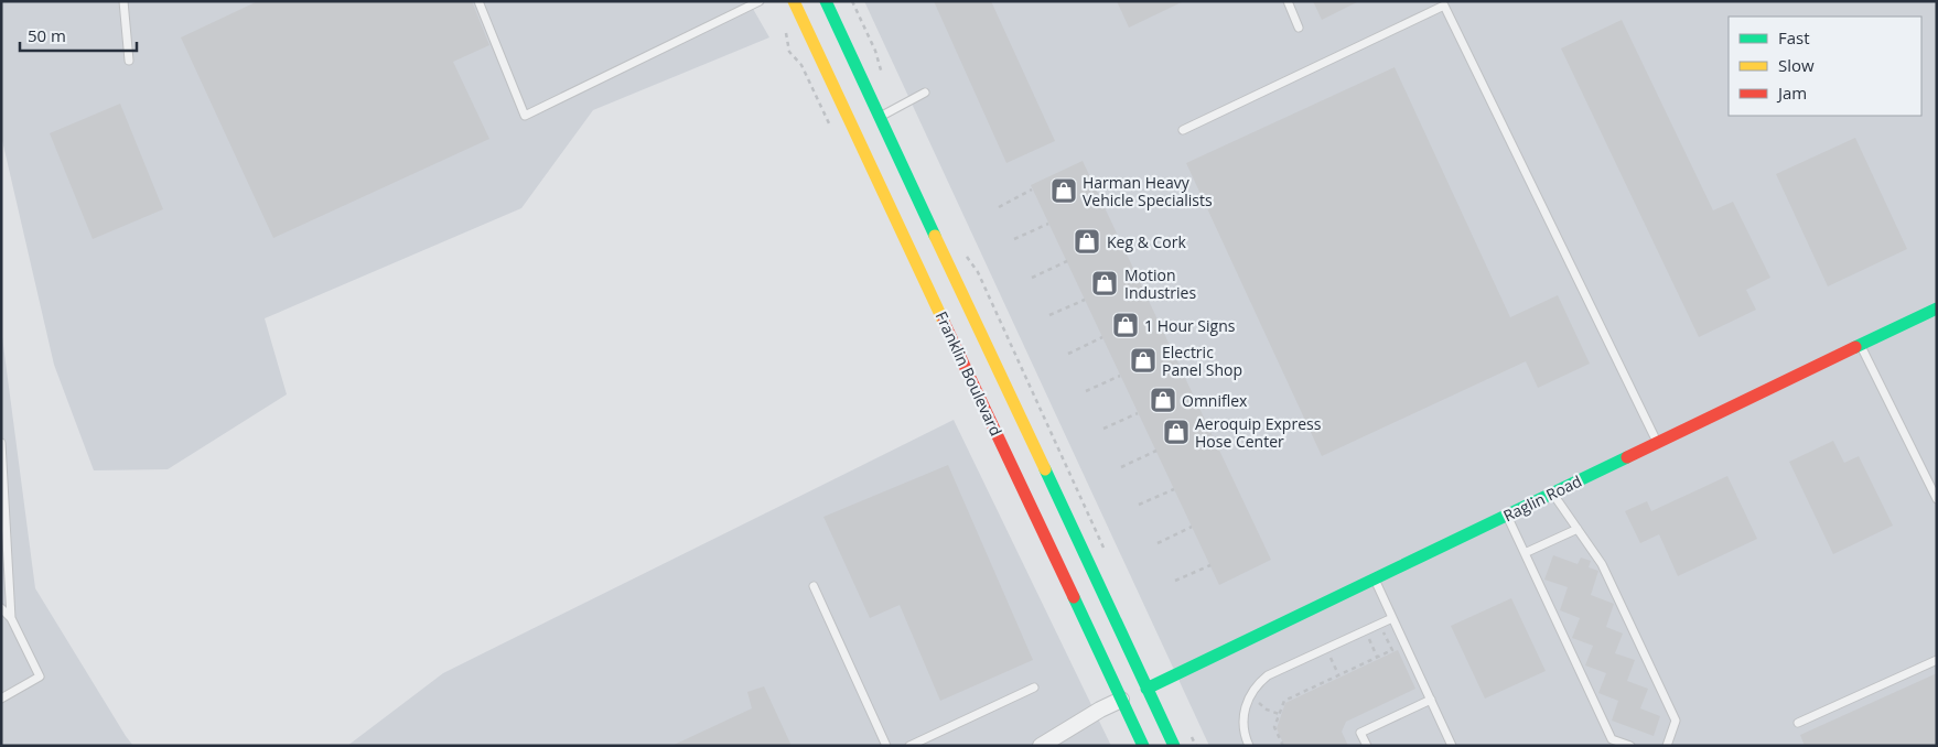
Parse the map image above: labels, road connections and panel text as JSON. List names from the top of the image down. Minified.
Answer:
{"streets":{"main road":["Franklin Boulevard","Raglin Road"]},"crossings":[["Franklin Boulevard","Raglin Road"]],"places":{"shop":["Harman Heavy Vehicle Specialists","Keg & Cork","Motion Industries","1 Hour Signs","Electric Panel Shop","Omniflex","Aeroquip Express Hose Center"]},"legend":["Fast","Slow","Jam"],"scale_bar":"50 m"}
